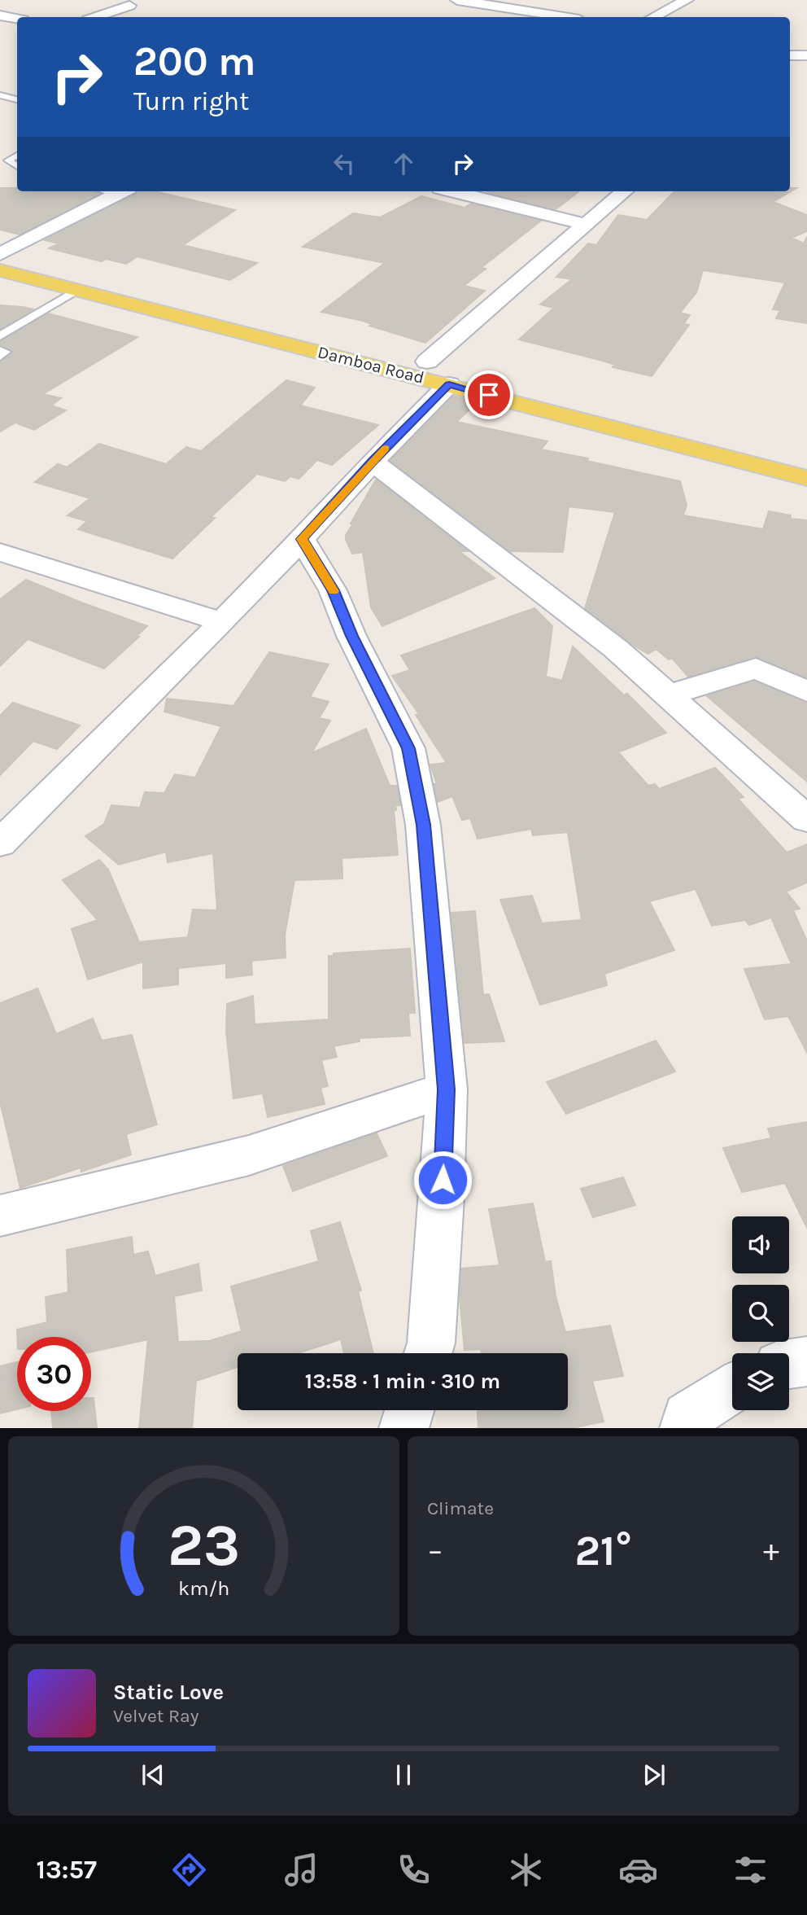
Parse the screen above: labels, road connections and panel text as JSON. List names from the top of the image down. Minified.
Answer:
{"streets":{"main road":["Damboa Road"]},"page":{"turn":["200 m","Turn right"],"limit":"30","trip":"13:58 · 1 min · 310 m","tile":"Climate","heat":["−","21°","+"],"song":["Static Love","Velvet Ray"],"tabs":"13:57","gauge":["23","km/h"]}}
